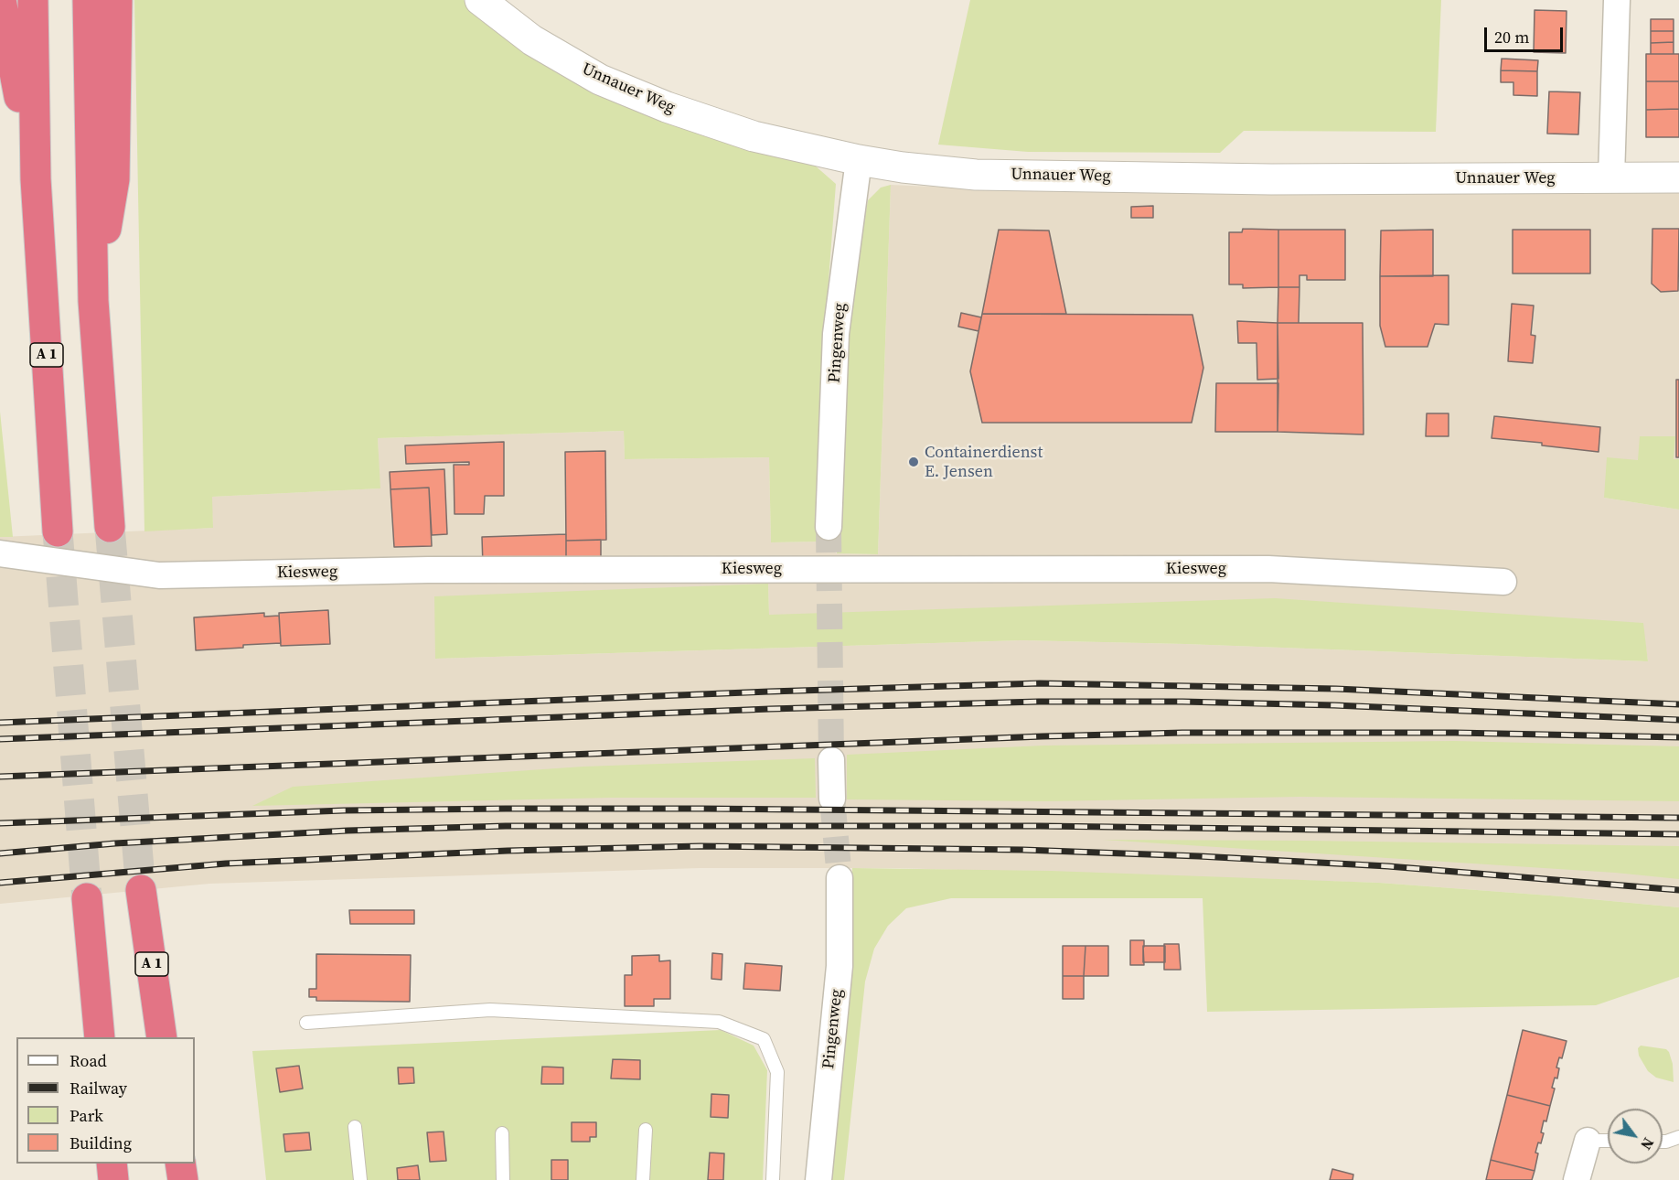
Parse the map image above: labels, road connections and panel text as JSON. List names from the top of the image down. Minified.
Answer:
{"streets":{"highway":["A 1"],"street":["Unnauer Weg","Pingenweg","Kiesweg"]},"crossings":[["Unnauer Weg","Pingenweg"]],"places":["Containerdienst E. Jensen"],"legend":["Road","Railway","Park","Building"],"scale_bar":"20 m","north":"bottom right"}
